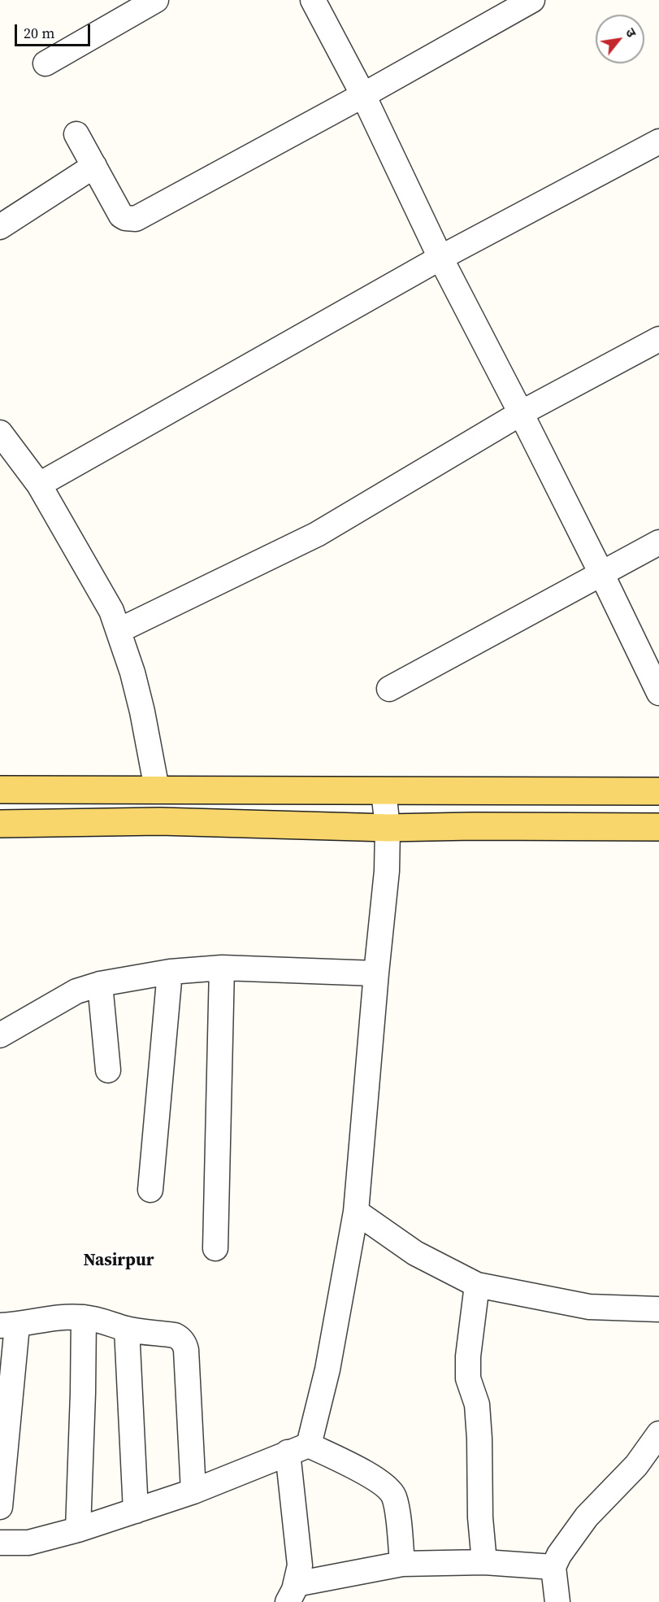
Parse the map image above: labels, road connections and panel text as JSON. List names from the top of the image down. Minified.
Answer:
{"districts":["Nasirpur"],"scale_bar":"20 m","north":"top right"}
